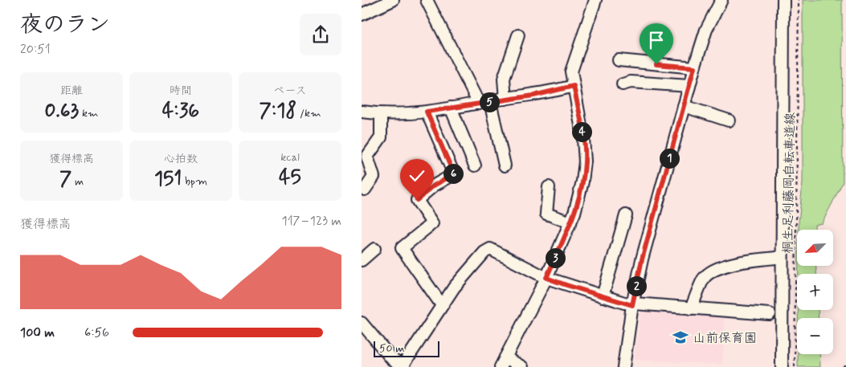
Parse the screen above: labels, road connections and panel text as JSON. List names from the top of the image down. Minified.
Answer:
{"streets":{"path":["桐生足利藤岡自転車道線"]},"places":{"school or university":["山前保育園"]},"scale_bar":"50 m","north":"bottom left","page":{"heading":["夜のラン","20:51"],"stats":[["距離","0.63 km"],["時間","4:36"],["ペース","7:18 /km"],["獲得標高","7 m"],["心拍数","151 bpm"],["kcal","45"]],"pins":["5","4","1","6","3","2"],"chart":["獲得標高","117–123 m"],"map_buttons":["+","−"],"list":[{"name":"100 m","note":"6:56"}],"scale":"50 m"}}
